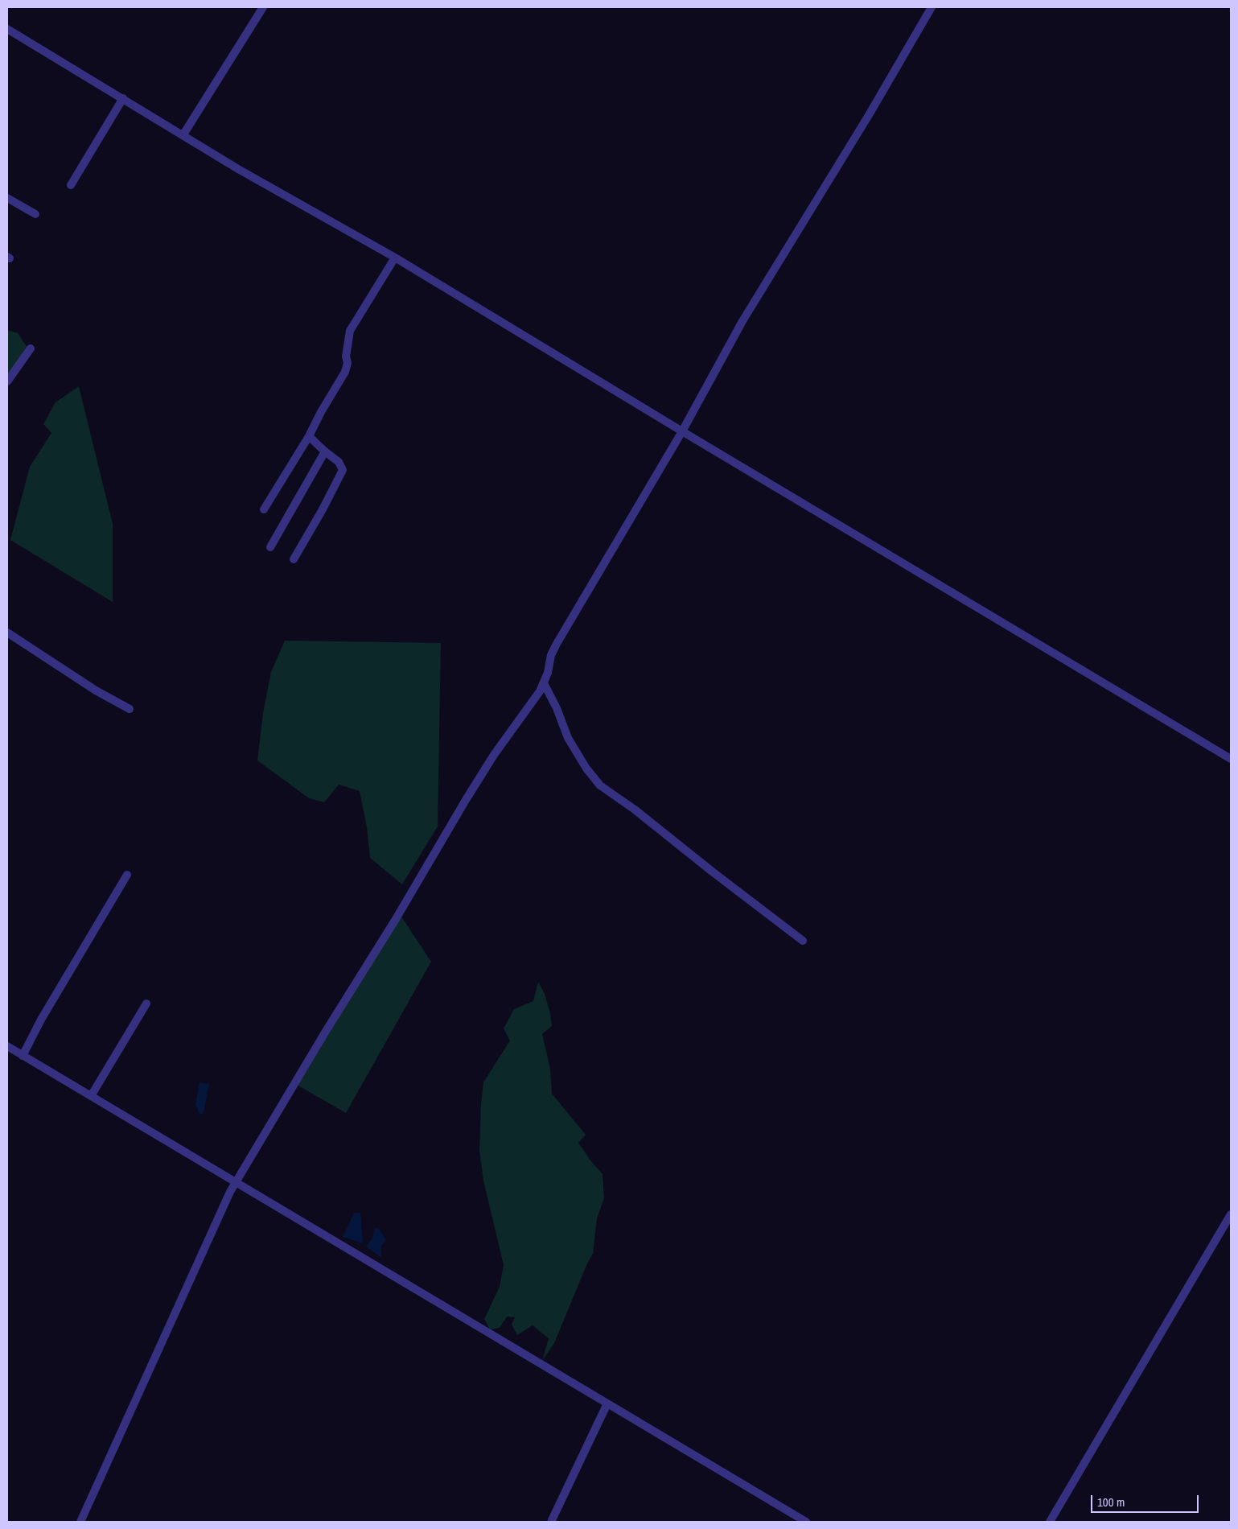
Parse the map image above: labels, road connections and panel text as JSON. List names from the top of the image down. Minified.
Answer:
{"scale_bar":"100 m"}
